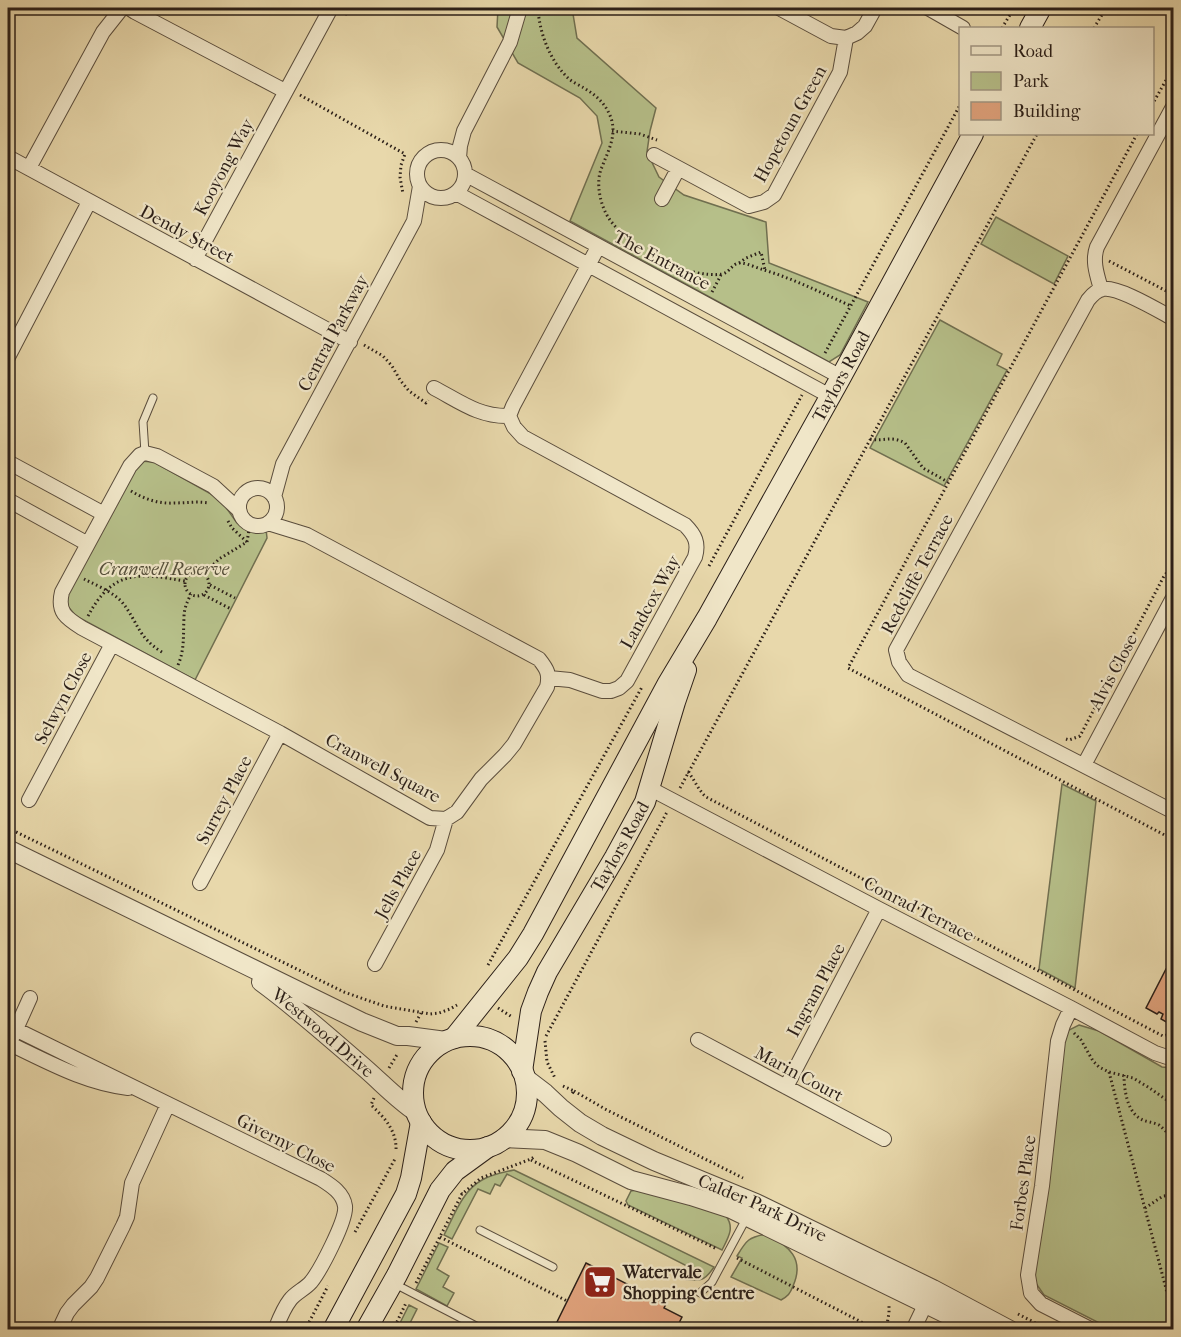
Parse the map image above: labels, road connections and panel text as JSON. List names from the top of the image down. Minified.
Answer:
{"streets":{"main road":["Taylors Road"],"street":["Hopetoun Green","Kooyong Way","Dendy Street","The Entrance","Central Parkway","Redcliffe Terrace","Landcox Way","Alvis Close","Selwyn Close","Cranwell Square","Surrey Place","Jells Place","Conrad Terrace","Ingram Place","Westwood Drive","Marin Court","Giverny Close","Forbes Place","Calder Park Drive"]},"crossings":[["Kooyong Way","Dendy Street"],["Dendy Street","Central Parkway"],["The Entrance","Central Parkway"],["The Entrance","Taylors Road"],["Taylors Road","Conrad Terrace"],["Taylors Road","Westwood Drive"],["Taylors Road","Calder Park Drive"],["Redcliffe Terrace","Alvis Close"],["Landcox Way","Cranwell Square"],["Selwyn Close","Cranwell Square"],["Cranwell Square","Surrey Place"],["Cranwell Square","Jells Place"],["Conrad Terrace","Ingram Place"],["Conrad Terrace","Forbes Place"],["Ingram Place","Marin Court"],["Westwood Drive","Calder Park Drive"]],"parks":["Cranwell Reserve"],"places":{"supermarket":["Watervale Shopping Centre"]},"legend":["Road","Park","Building"]}
